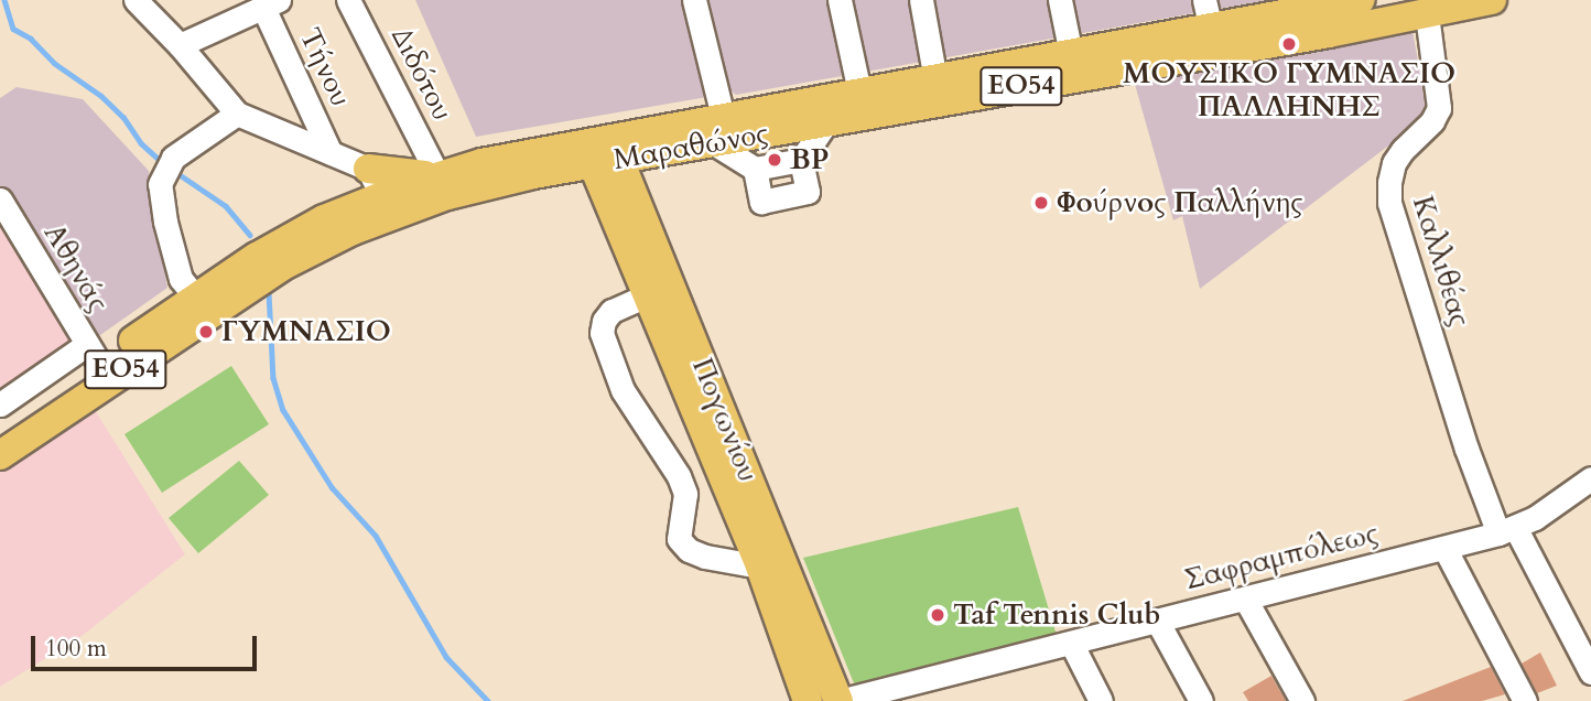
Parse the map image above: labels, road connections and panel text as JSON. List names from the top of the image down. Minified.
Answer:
{"streets":{"main road":["ΕΟ54","Μαραθώνος","Πογωνίου"],"street":["Τήνου","Διδότου","Καλλιθέας","Αθηνάς","Σαφραμπόλεως"]},"crossings":[["Τήνου","Μαραθώνος"],["Διδότου","Μαραθώνος"],["Μαραθώνος","Καλλιθέας"],["Μαραθώνος","Αθηνάς"],["Μαραθώνος","Πογωνίου"],["Καλλιθέας","Σαφραμπόλεως"],["Πογωνίου","Σαφραμπόλεως"]],"places":["ΜΟΥΣΙΚΟ ΓΥΜΝΑΣΙΟ ΠΑΛΛΗΝΗΣ","BP","Φούρνος Παλλήνης","ΓΥΜΝΑΣΙΟ","Taf Tennis Club"],"scale_bar":"100 m"}
